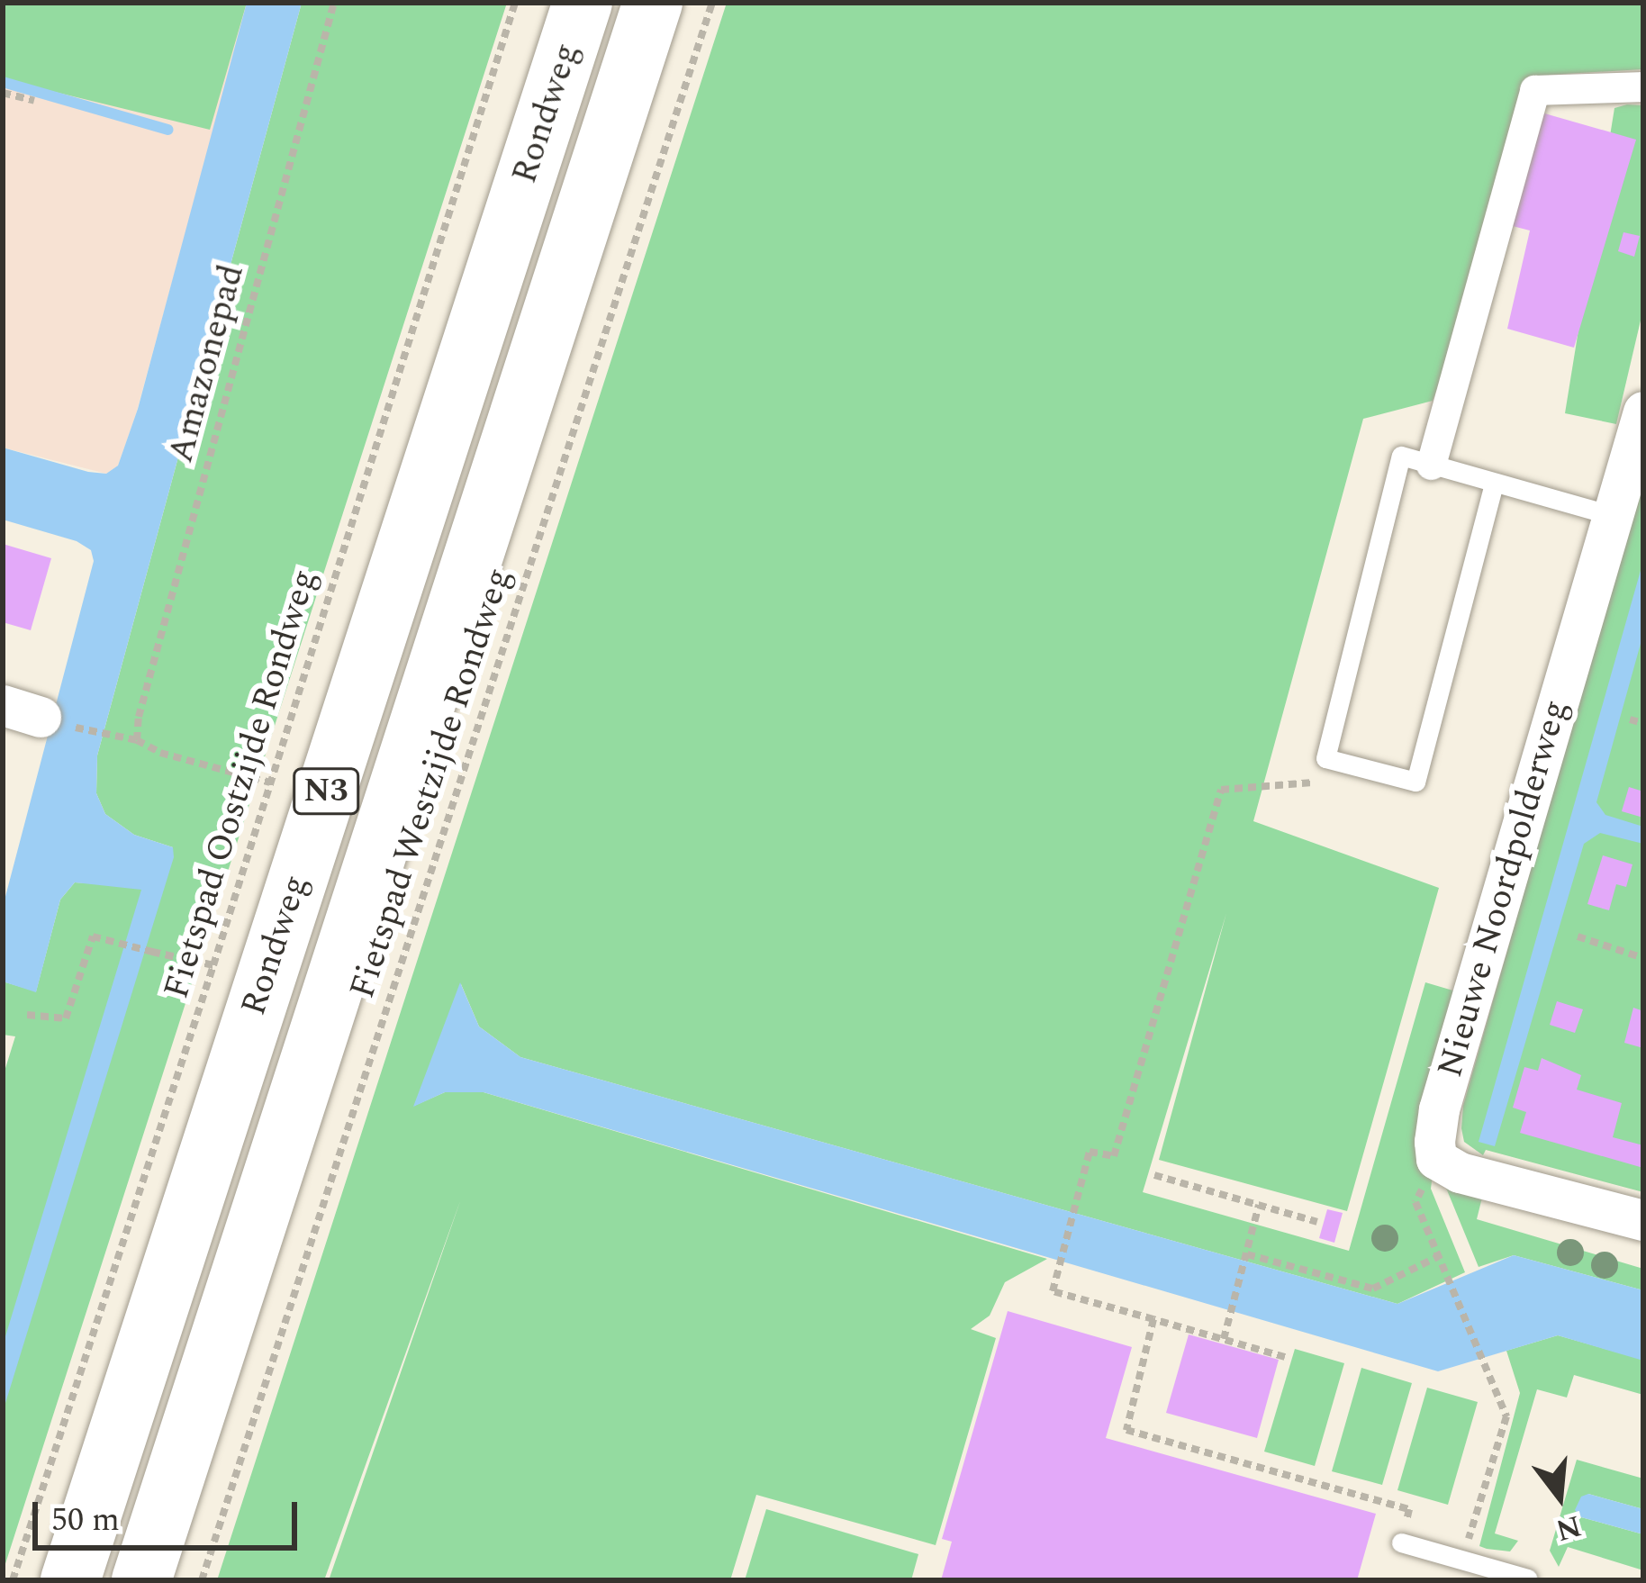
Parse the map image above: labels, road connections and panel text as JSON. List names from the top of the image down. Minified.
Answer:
{"streets":{"highway":["Rondweg","N3"],"street":["Nieuwe Noordpolderweg"],"path":["Amazonepad","Fietspad Westzijde Rondweg","Fietspad Oostzijde Rondweg"]},"scale_bar":"50 m","north":"bottom"}
